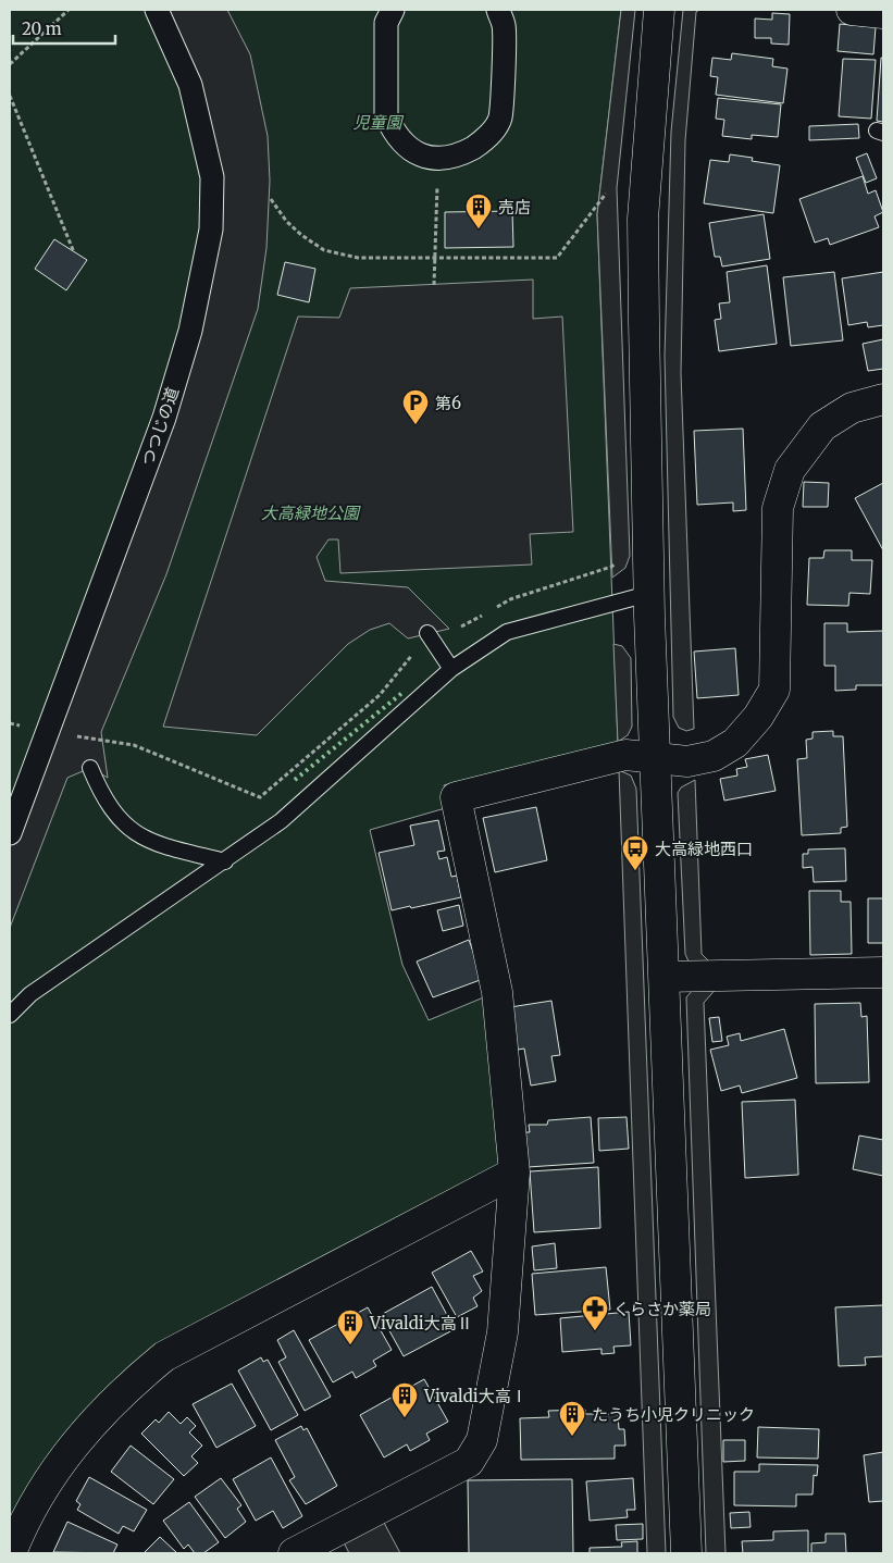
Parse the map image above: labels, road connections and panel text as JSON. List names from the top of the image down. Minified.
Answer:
{"streets":{"street":["つつじの道"]},"parks":["児童園","大高緑地公園"],"places":{"building":["売店","Vivaldi大高Ⅱ","Vivaldi大高Ⅰ","たうち小児クリニック"],"parking":["第6"],"bus stop":["大高緑地西口"],"pharmacy":["くらさか薬局"]},"scale_bar":"20 m"}
